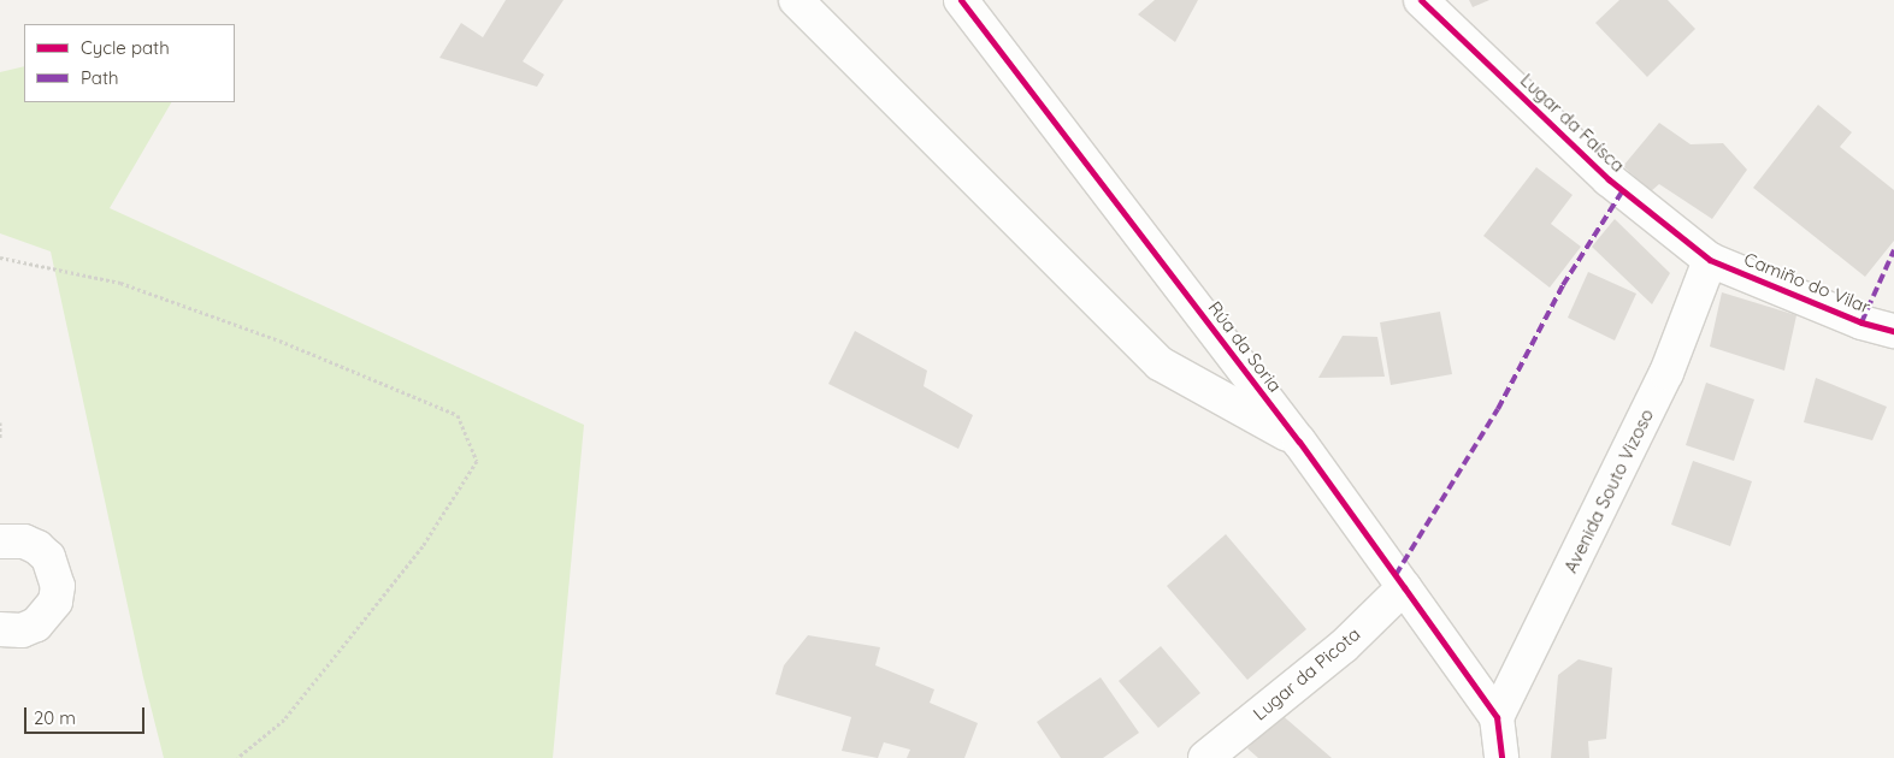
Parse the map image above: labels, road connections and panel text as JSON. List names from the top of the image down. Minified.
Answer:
{"streets":{"street":["Lugar da Faísca","Camiño do Vilar","Rúa da Soria","Avenida Souto Vizoso","Lugar da Picota"]},"crossings":[["Lugar da Faísca","Camiño do Vilar"],["Lugar da Faísca","Avenida Souto Vizoso"],["Camiño do Vilar","Avenida Souto Vizoso"],["Rúa da Soria","Avenida Souto Vizoso"],["Rúa da Soria","Lugar da Picota"]],"legend":["Cycle path","Path"],"scale_bar":"20 m"}
